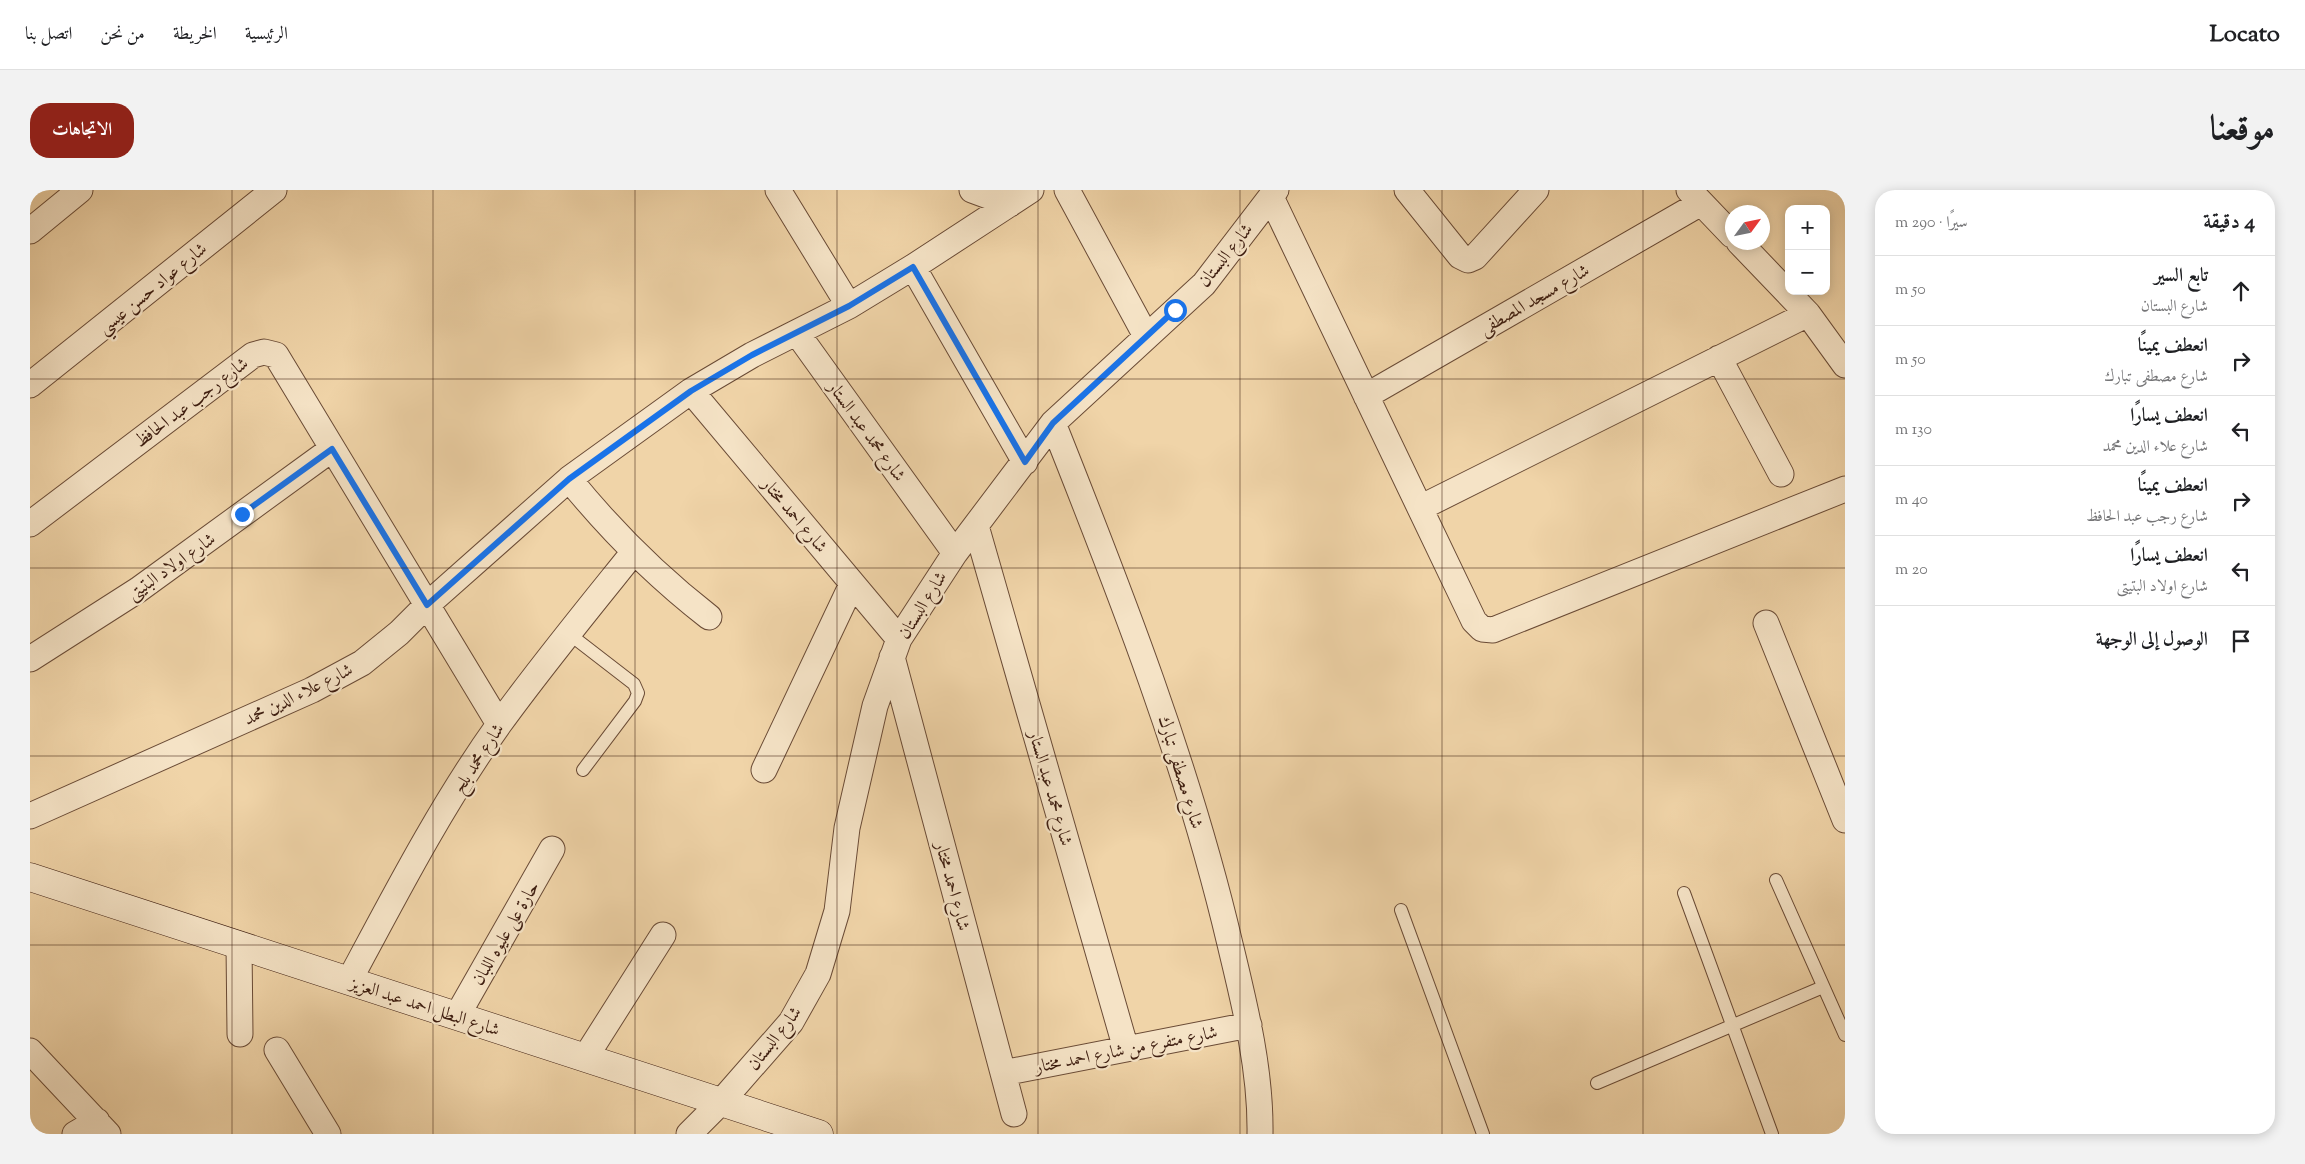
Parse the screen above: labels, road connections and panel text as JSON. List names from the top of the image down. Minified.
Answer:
{"streets":{"main road":["شارع البطل احمد عبد العزيز"],"street":["شارع البستان","شارع عواد حسن عيسي","شارع مسجد المصطفى","شارع رجب عبد الحافظ","شارع محمد عبد الستار","شارع احمد مختار","شارع اولاد البتيتى","شارع علاء الدين محمد","شارع محمد بلح","شارع مصطفى تبارك","حارة على عليوه اللبان","شارع متفرع من شارع احمد مختار"]},"crossings":[["شارع البستان","شارع محمد عبد الستار"],["شارع البستان","شارع احمد مختار"],["شارع البستان","شارع مصطفى تبارك"],["شارع البستان","شارع البطل احمد عبد العزيز"],["شارع رجب عبد الحافظ","شارع اولاد البتيتى"],["شارع رجب عبد الحافظ","شارع علاء الدين محمد"],["شارع رجب عبد الحافظ","شارع محمد بلح"],["شارع محمد عبد الستار","شارع علاء الدين محمد"],["شارع محمد عبد الستار","شارع متفرع من شارع احمد مختار"],["شارع احمد مختار","شارع علاء الدين محمد"],["شارع احمد مختار","شارع متفرع من شارع احمد مختار"],["شارع محمد بلح","شارع البطل احمد عبد العزيز"],["شارع مصطفى تبارك","شارع متفرع من شارع احمد مختار"],["حارة على عليوه اللبان","شارع البطل احمد عبد العزيز"]],"north":"top right","page":{"header":"Locato","nav":["الرئيسية","الخريطة","من نحن","اتصل بنا"],"title":"موقعنا","buttons":"الاتجاهات","heading":["4 دقيقة","سيرًا · 290 m"],"map_buttons":["+","−"],"list":[["تابع السير","شارع البستان","50 m"],["انعطف يمينًا","شارع مصطفى تبارك","50 m"],["انعطف يسارًا","شارع علاء الدين محمد","130 m"],["انعطف يمينًا","شارع رجب عبد الحافظ","40 m"],["انعطف يسارًا","شارع اولاد البتيتى","20 m"],"الوصول إلى الوجهة"]}}
